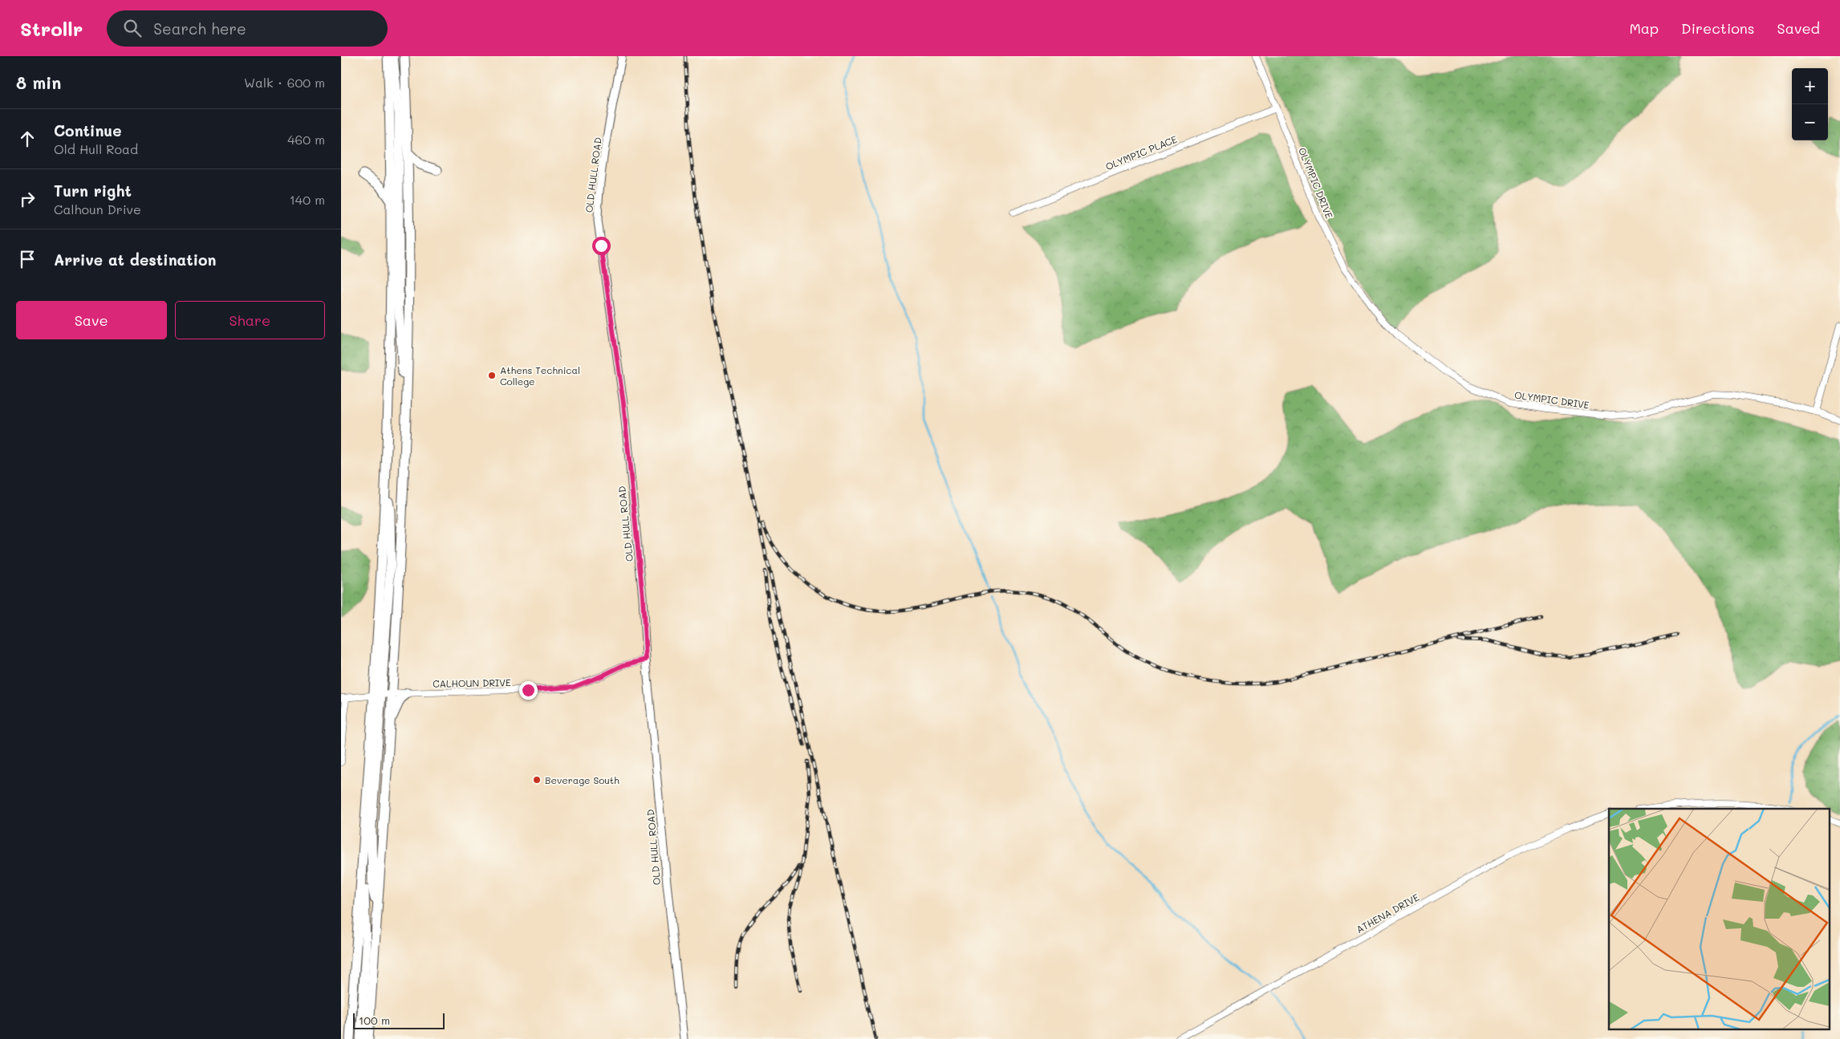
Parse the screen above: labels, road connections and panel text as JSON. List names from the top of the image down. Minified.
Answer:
{"streets":{"main road":["OLD HULL ROAD"],"street":["OLYMPIC PLACE","OLYMPIC DRIVE","CALHOUN DRIVE","ATHENA DRIVE"]},"crossings":[["OLYMPIC PLACE","OLYMPIC DRIVE"],["OLD HULL ROAD","CALHOUN DRIVE"]],"places":["Athens Technical College","Beverage South"],"scale_bar":"100 m","page":{"header":"Strollr","search":"Search here","nav":["Map","Directions","Saved"],"heading":["8 min","Walk · 600 m"],"map_buttons":["+","−"],"list":[["Continue","Old Hull Road","460 m"],["Turn right","Calhoun Drive","140 m"],"Arrive at destination"],"buttons":["Save","Share"],"scale":"100 m"}}
